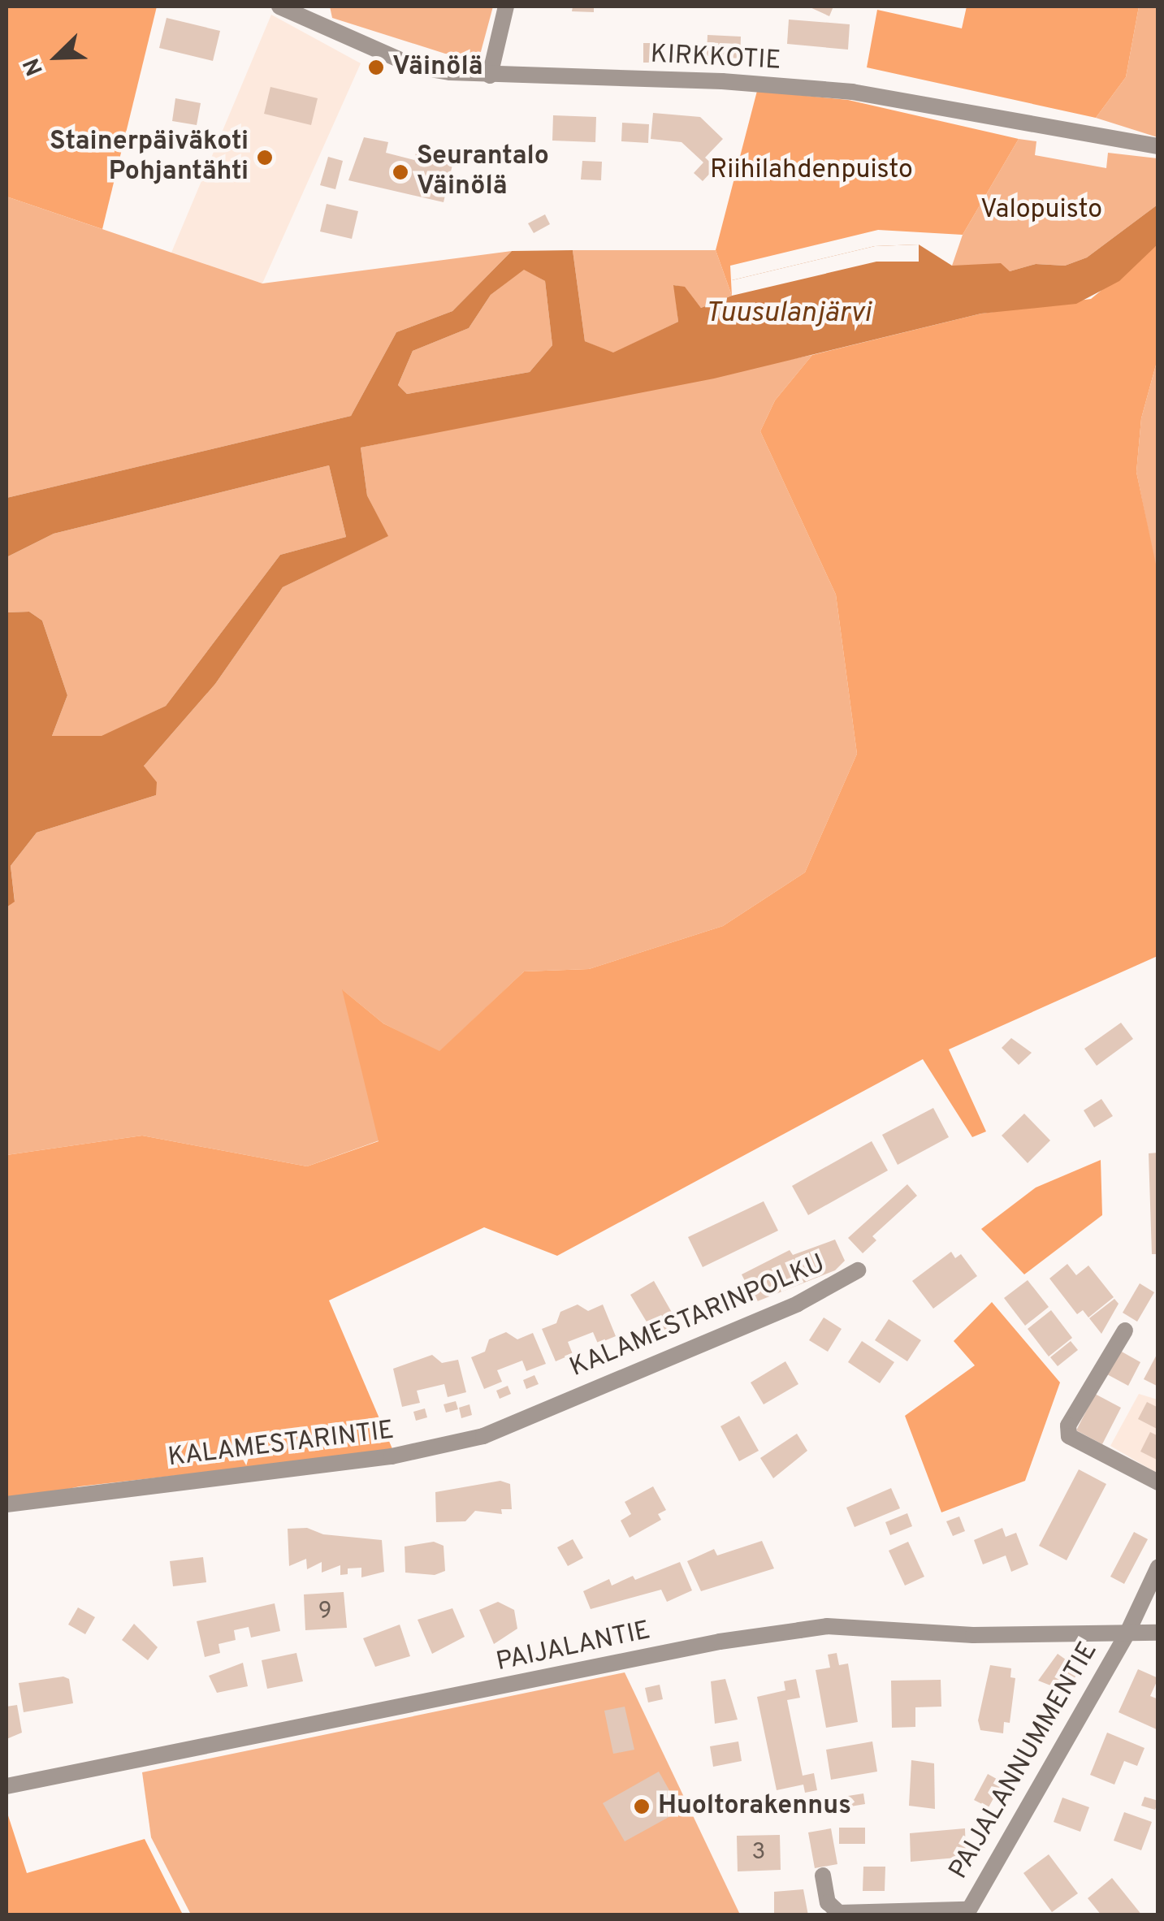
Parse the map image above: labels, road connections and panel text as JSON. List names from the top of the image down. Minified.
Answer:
{"streets":{"street":["KIRKKOTIE","KALAMESTARINPOLKU","KALAMESTARINTIE","PAIJALANTIE","PAIJALANNUMMENTIE"]},"crossings":[["KALAMESTARINPOLKU","KALAMESTARINTIE"],["PAIJALANTIE","PAIJALANNUMMENTIE"]],"water":["Tuusulanjärvi"],"parks":["Riihilahdenpuisto","Valopuisto"],"places":["Väinölä","Stainerpäiväkoti Pohjantähti","Seurantalo Väinölä","Huoltorakennus"],"house_numbers":["9","3"],"north":"bottom left"}
